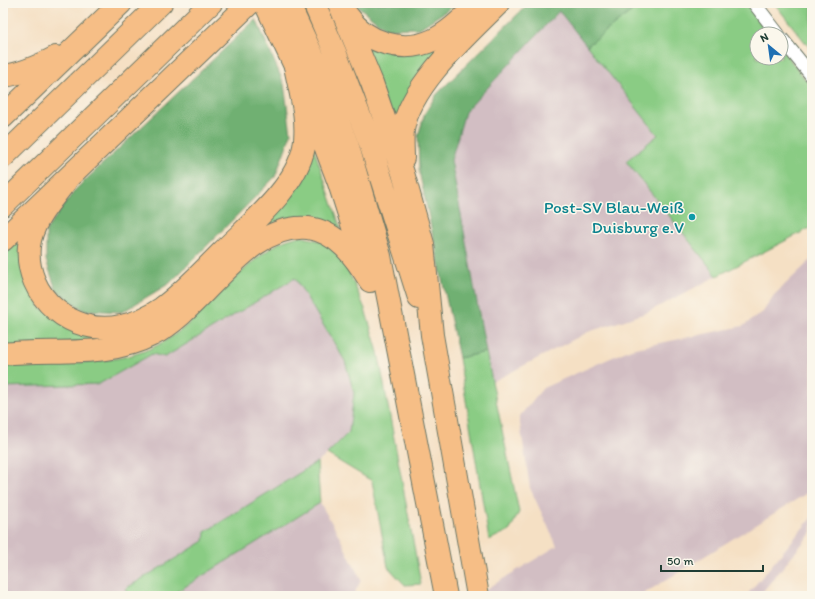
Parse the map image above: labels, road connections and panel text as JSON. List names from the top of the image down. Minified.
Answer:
{"places":["Post-SV Blau-Weiß Duisburg e.V"],"scale_bar":"50 m","north":"top left"}
